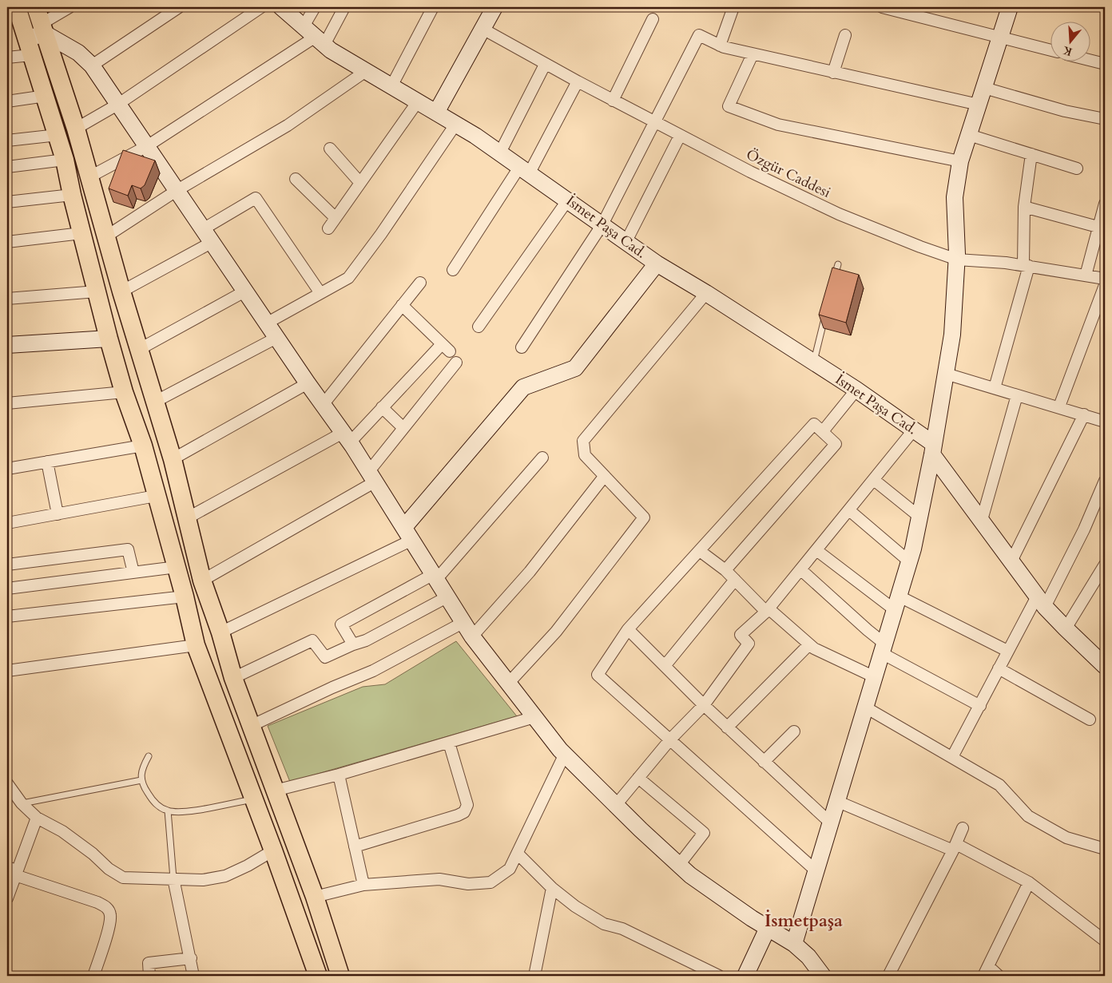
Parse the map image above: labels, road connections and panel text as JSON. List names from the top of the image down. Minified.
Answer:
{"streets":{"main road":["İsmet Paşa Cad."],"street":["Özgür Caddesi"]},"districts":["İsmetpaşa"],"north":"bottom"}
